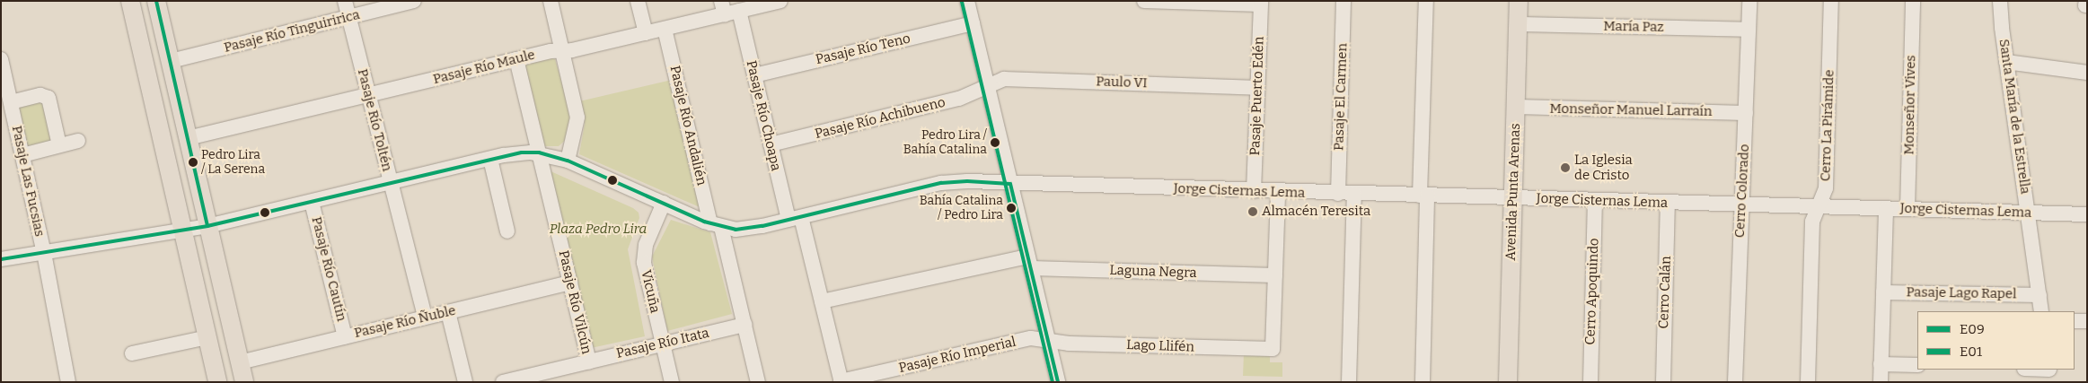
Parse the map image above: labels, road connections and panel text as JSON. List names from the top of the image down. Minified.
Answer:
{"streets":{"main road":["Avenida Punta Arenas"],"street":["María Paz","Pasaje Río Tinguiririca","Pasaje Río Teno","Pasaje Río Maule","Paulo VI","Pasaje Puerto Edén","Pasaje El Carmen","Monseñor Vives","Monseñor Manuel Larraín","Pasaje Río Choapa","Santa María de la Estrella","Pasaje Río Achibueno","Pasaje Río Toltén","Pasaje Río Andalién","Cerro La Pirámide","Pasaje Las Fucsias","Jorge Cisternas Lema","Cerro Colorado","Pasaje Río Cautín","Laguna Negra","Vicuña","Cerro Apoquindo","Cerro Calán","Pasaje Lago Rapel","Pasaje Río Vilcún","Pasaje Río Ñuble","Pasaje Río Itata","Lago Llifén","Pasaje Río Imperial"]},"crossings":[["María Paz","Cerro Colorado"],["María Paz","Avenida Punta Arenas"],["Pasaje Río Tinguiririca","Pasaje Río Toltén"],["Pasaje Río Teno","Pasaje Río Choapa"],["Pasaje Río Maule","Pasaje Río Choapa"],["Pasaje Río Maule","Pasaje Río Toltén"],["Pasaje Río Maule","Pasaje Río Andalién"],["Pasaje Río Maule","Pasaje Río Vilcún"],["Paulo VI","Pasaje Puerto Edén"],["Paulo VI","Pasaje Río Achibueno"],["Pasaje Puerto Edén","Jorge Cisternas Lema"],["Pasaje El Carmen","Jorge Cisternas Lema"],["Monseñor Vives","Jorge Cisternas Lema"],["Monseñor Manuel Larraín","Cerro Colorado"],["Monseñor Manuel Larraín","Avenida Punta Arenas"],["Pasaje Río Choapa","Pasaje Río Achibueno"],["Pasaje Río Choapa","Jorge Cisternas Lema"],["Pasaje Río Choapa","Pasaje Río Imperial"],["Santa María de la Estrella","Jorge Cisternas Lema"],["Santa María de la Estrella","Pasaje Lago Rapel"],["Pasaje Río Toltén","Jorge Cisternas Lema"],["Pasaje Río Toltén","Pasaje Río Ñuble"],["Pasaje Río Andalién","Jorge Cisternas Lema"],["Pasaje Río Andalién","Pasaje Río Itata"],["Cerro La Pirámide","Jorge Cisternas Lema"],["Pasaje Las Fucsias","Jorge Cisternas Lema"],["Jorge Cisternas Lema","Cerro Colorado"],["Jorge Cisternas Lema","Avenida Punta Arenas"],["Jorge Cisternas Lema","Pasaje Río Cautín"],["Jorge Cisternas Lema","Vicuña"],["Jorge Cisternas Lema","Cerro Apoquindo"],["Jorge Cisternas Lema","Cerro Calán"],["Jorge Cisternas Lema","Pasaje Río Vilcún"],["Pasaje Río Cautín","Pasaje Río Ñuble"],["Laguna Negra","Lago Llifén"],["Vicuña","Pasaje Río Itata"],["Pasaje Río Vilcún","Pasaje Río Ñuble"],["Pasaje Río Vilcún","Pasaje Río Itata"],["Lago Llifén","Pasaje Río Imperial"]],"parks":["Plaza Pedro Lira"],"places":["Pedro Lira / Bahía Catalina","Pedro Lira / La Serena","La Iglesia de Cristo","Bahía Catalina / Pedro Lira","Almacén Teresita"],"lines":["transit line E09","transit line E01"],"legend":["E09","E01"]}
